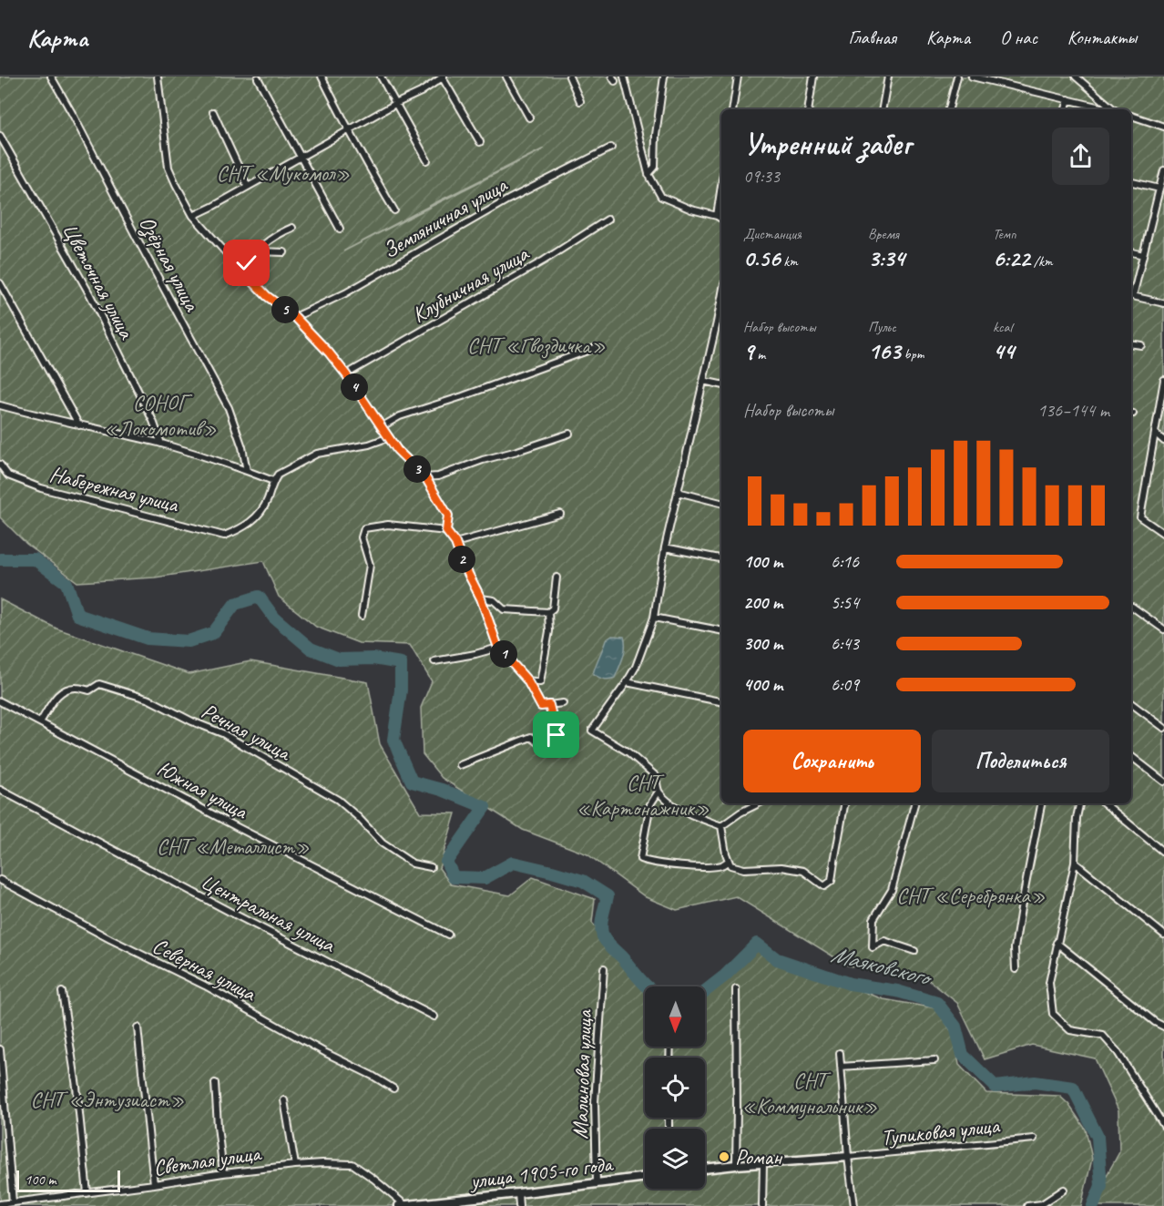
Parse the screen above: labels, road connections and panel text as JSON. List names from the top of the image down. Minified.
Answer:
{"streets":{"street":["Земляничная улица","Озёрная улица","Цветочная улица","Клубничная улица","Набережная улица","Речная улица","Южная улица","Центральная улица","Северная улица","Малиновая улица","Тупиковая улица","Светлая улица","улица 1905-го года"]},"crossings":[["Речная улица","Южная улица"],["Малиновая улица","улица 1905-го года"],["Светлая улица","улица 1905-го года"]],"water":["Маяковского"],"parks":["СНТ «Мукомол»","СНТ «Гвоздичка»","СОНОГ «Локомотив»","СНТ «Картонажник»","СНТ «Металлист»","СНТ «Серебрянка»","СНТ «Коммунальник»","СНТ «Энтузиаст»"],"places":["Роман"],"scale_bar":"100 m","north":"bottom","page":{"header":"Карта","nav":["Главная","Карта","О нас","Контакты"],"heading":["Утренний забег","09:33"],"stats":[["Дистанция","0.56 km"],["Время","3:34"],["Темп","6:22 /km"],["Набор высоты","9 m"],["Пульс","163 bpm"],["kcal","44"]],"pins":["5","4","3","2","1"],"chart":["Набор высоты","136–144 m"],"list":[{"name":"100 m","note":"6:16"},{"name":"200 m","note":"5:54"},{"name":"300 m","note":"6:43"},{"name":"400 m","note":"6:09"}],"buttons":["Сохранить","Поделиться"],"scale":"100 m"}}
